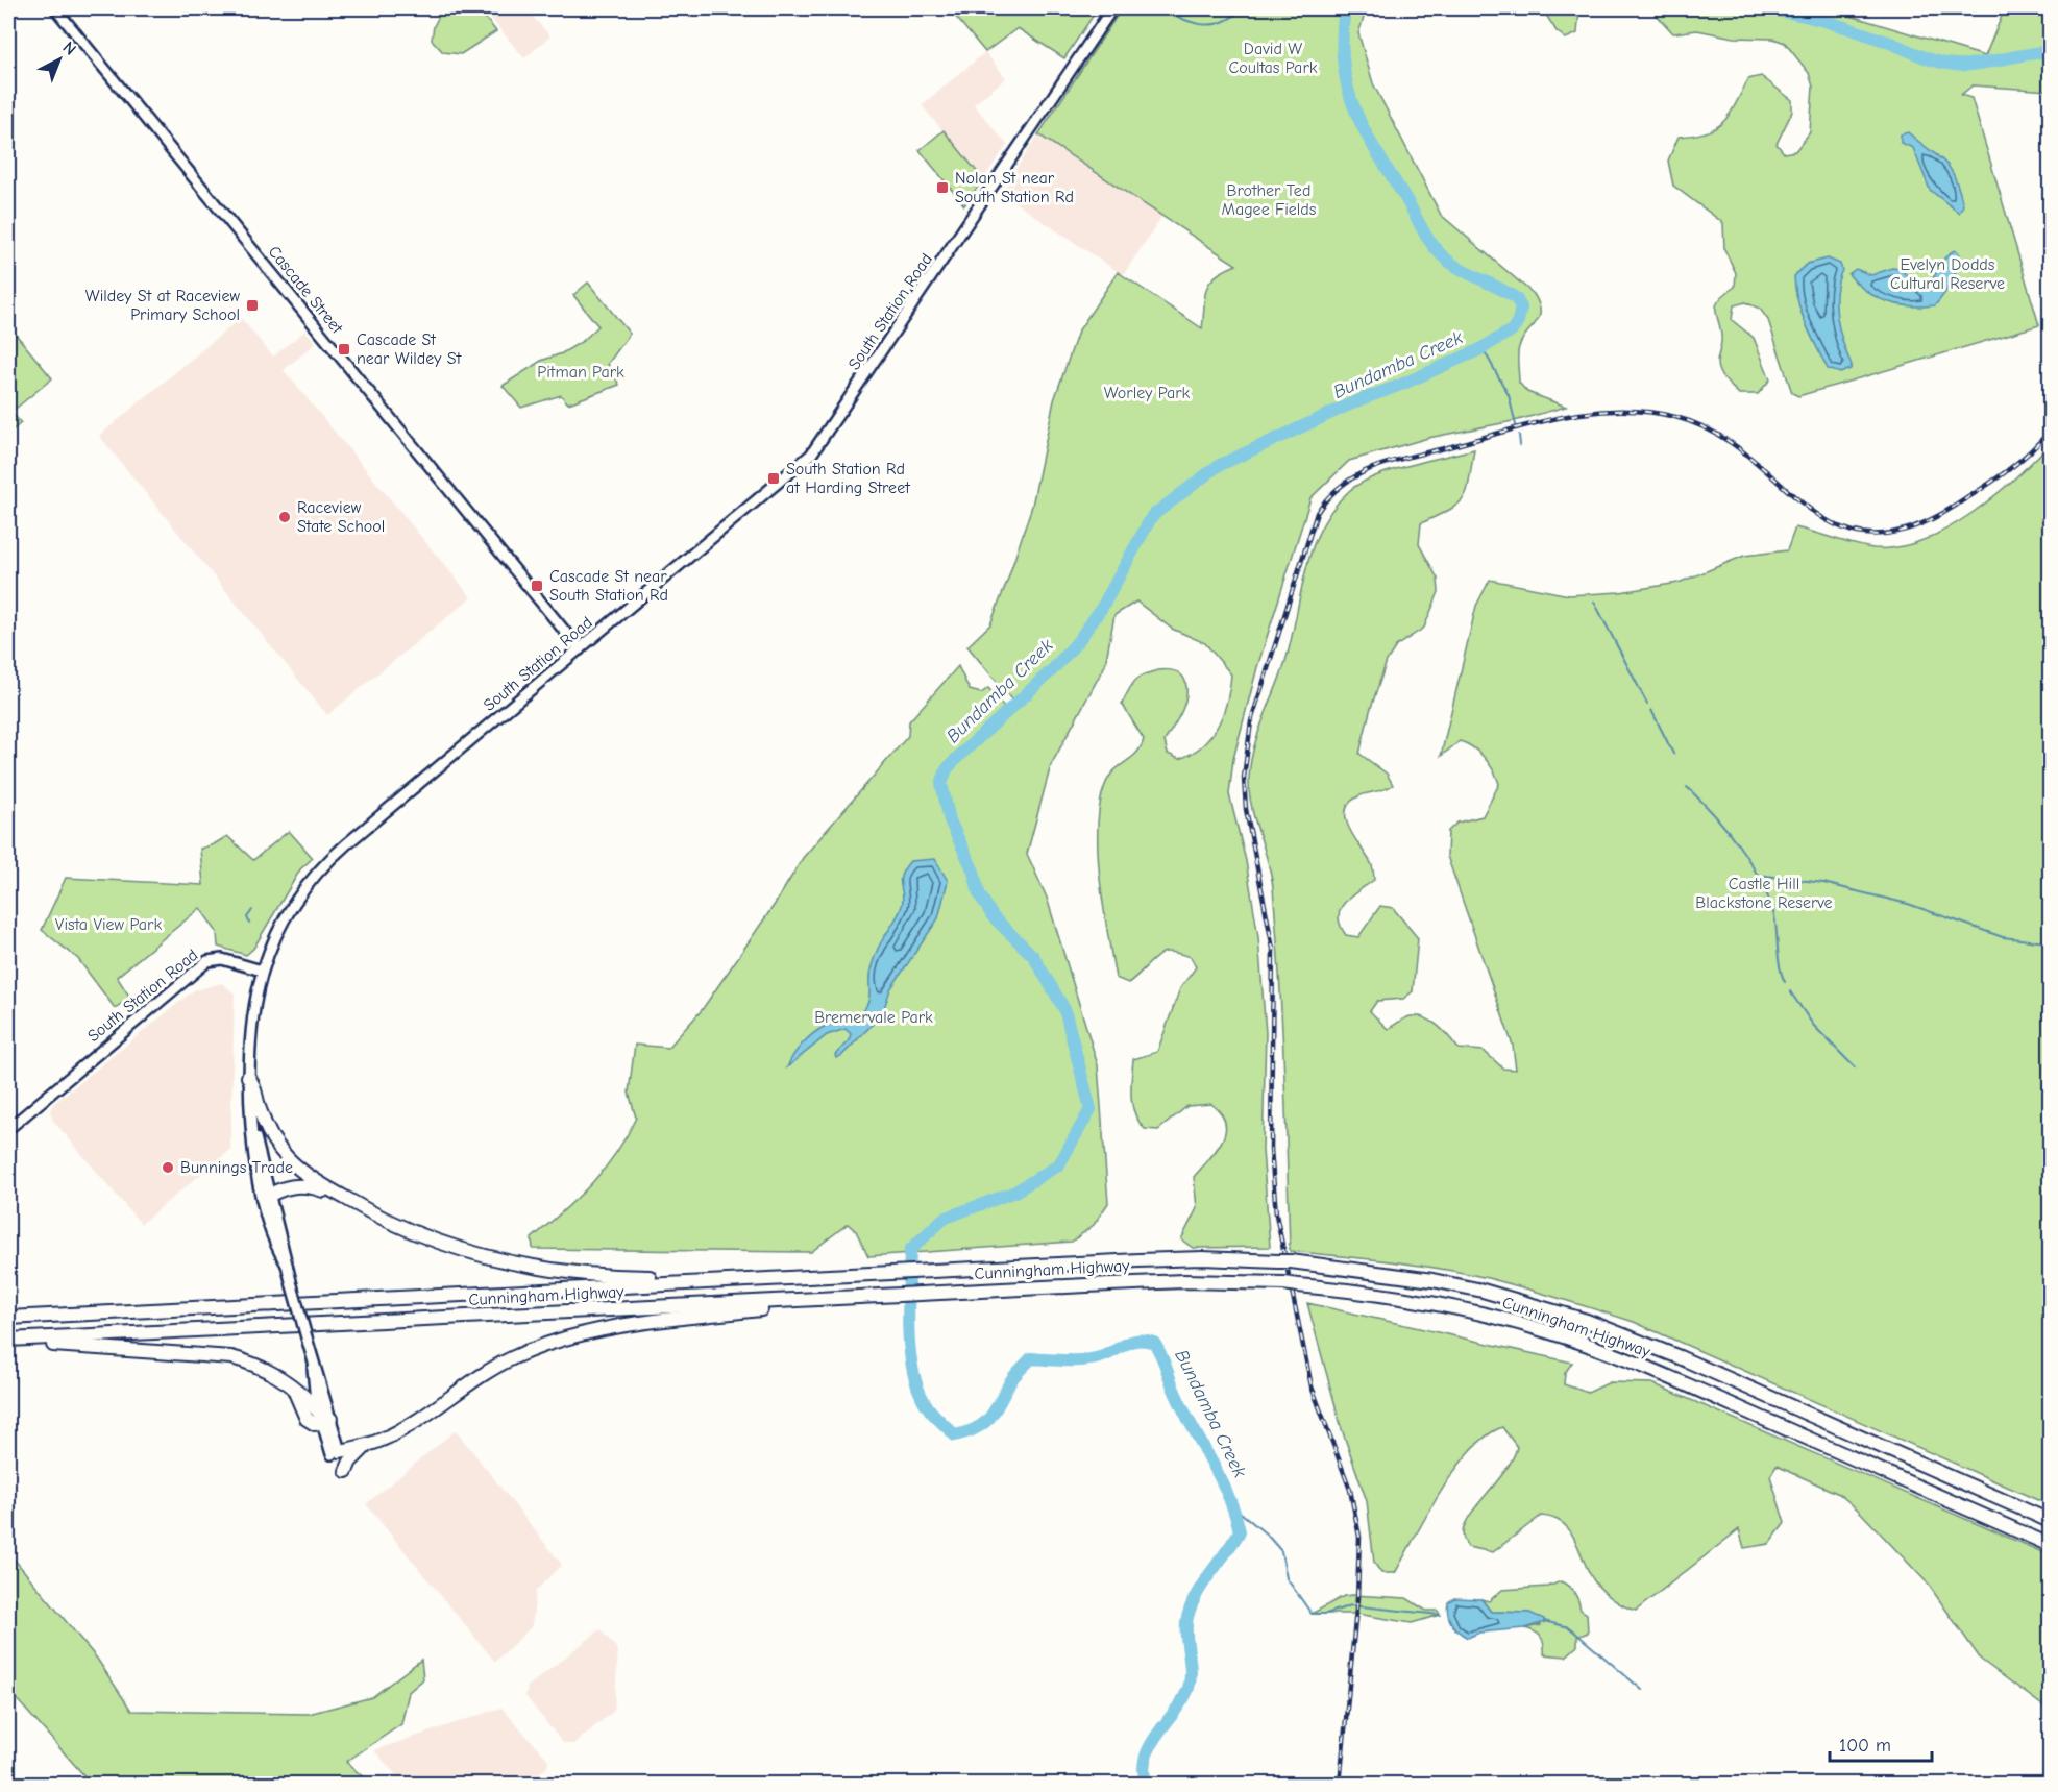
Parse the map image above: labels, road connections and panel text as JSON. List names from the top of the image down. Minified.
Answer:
{"streets":{"highway":["Cunningham Highway"],"main road":["Cascade Street","South Station Road"]},"crossings":[["Cascade Street","South Station Road"]],"water":["Bundamba Creek"],"parks":["David W Coultas Park","Brother Ted Magee Fields","Evelyn Dodds Cultural Reserve","Pitman Park","Worley Park","Castle Hill Blackstone Reserve","Vista View Park","Bremervale Park"],"places":{"transit":["Nolan St near South Station Rd","Wildey St at Raceview Primary School","Cascade St near Wildey St","South Station Rd at Harding Street","Cascade St near South Station Rd"],"other":["Raceview State School","Bunnings Trade"]},"scale_bar":"100 m","north":"top right"}
